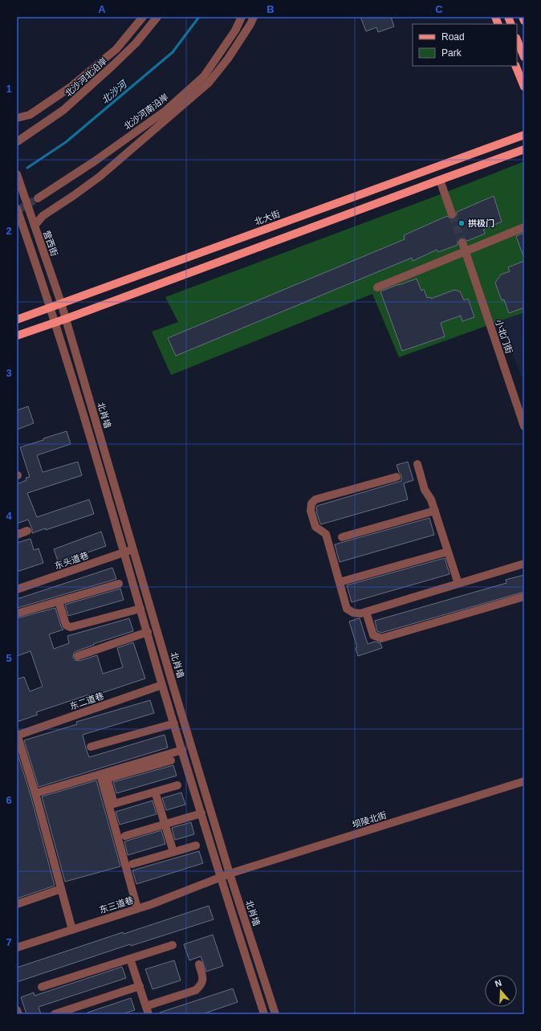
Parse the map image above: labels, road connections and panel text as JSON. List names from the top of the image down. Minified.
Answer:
{"streets":{"main road":["北大街"],"street":["北沙河北沿岸","北沙河南沿岸","营西街","小北门街","北肖墙","东头道巷","东二道巷","坝陵北街","东三道巷"]},"crossings":[["北大街","营西街"],["营西街","北肖墙"],["北肖墙","东头道巷"],["北肖墙","坝陵北街"],["坝陵北街","东三道巷"]],"water":["北沙河"],"places":["拱极门"],"legend":["Road","Park"],"north":"top","grid":{"columns":["A","B","C"],"rows":["1","2","3","4","5","6","7"]}}
